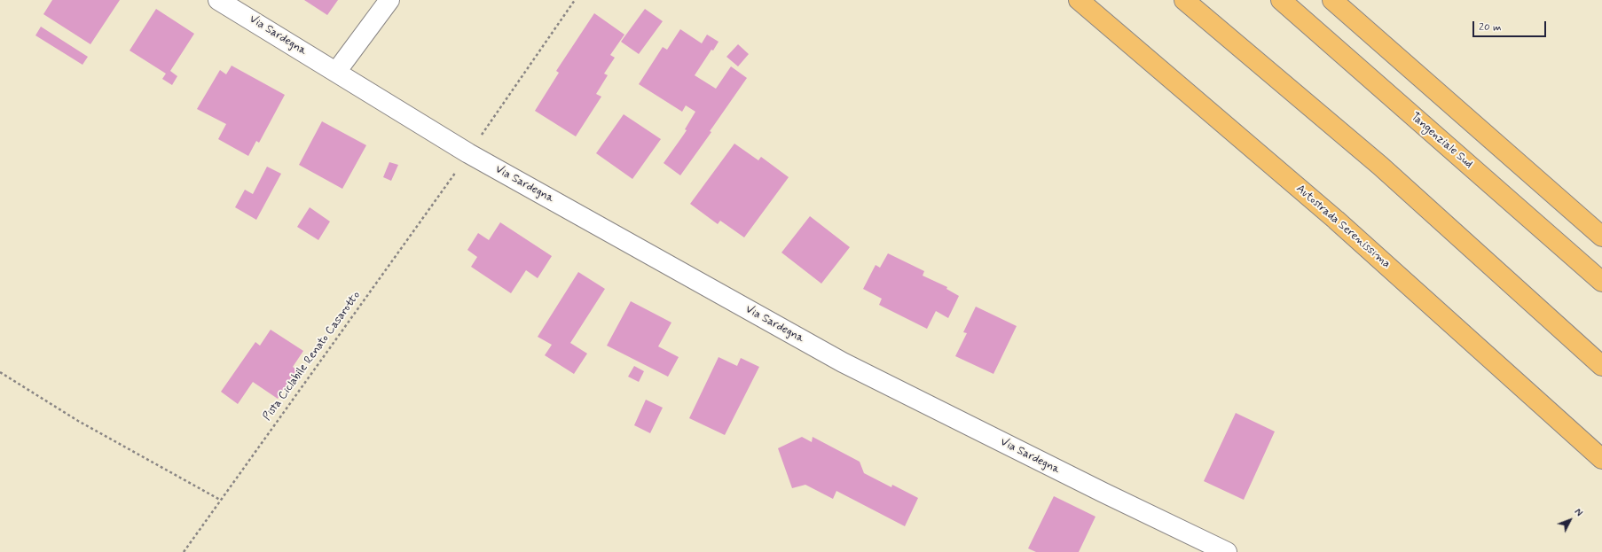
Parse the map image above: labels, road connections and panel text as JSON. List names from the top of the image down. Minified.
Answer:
{"streets":{"highway":["Tangenziale Sud","Autostrada Serenissima"],"street":["Via Sardegna"],"path":["Pista Ciclabile Renato Casarotto"]},"scale_bar":"20 m","north":"top right"}
